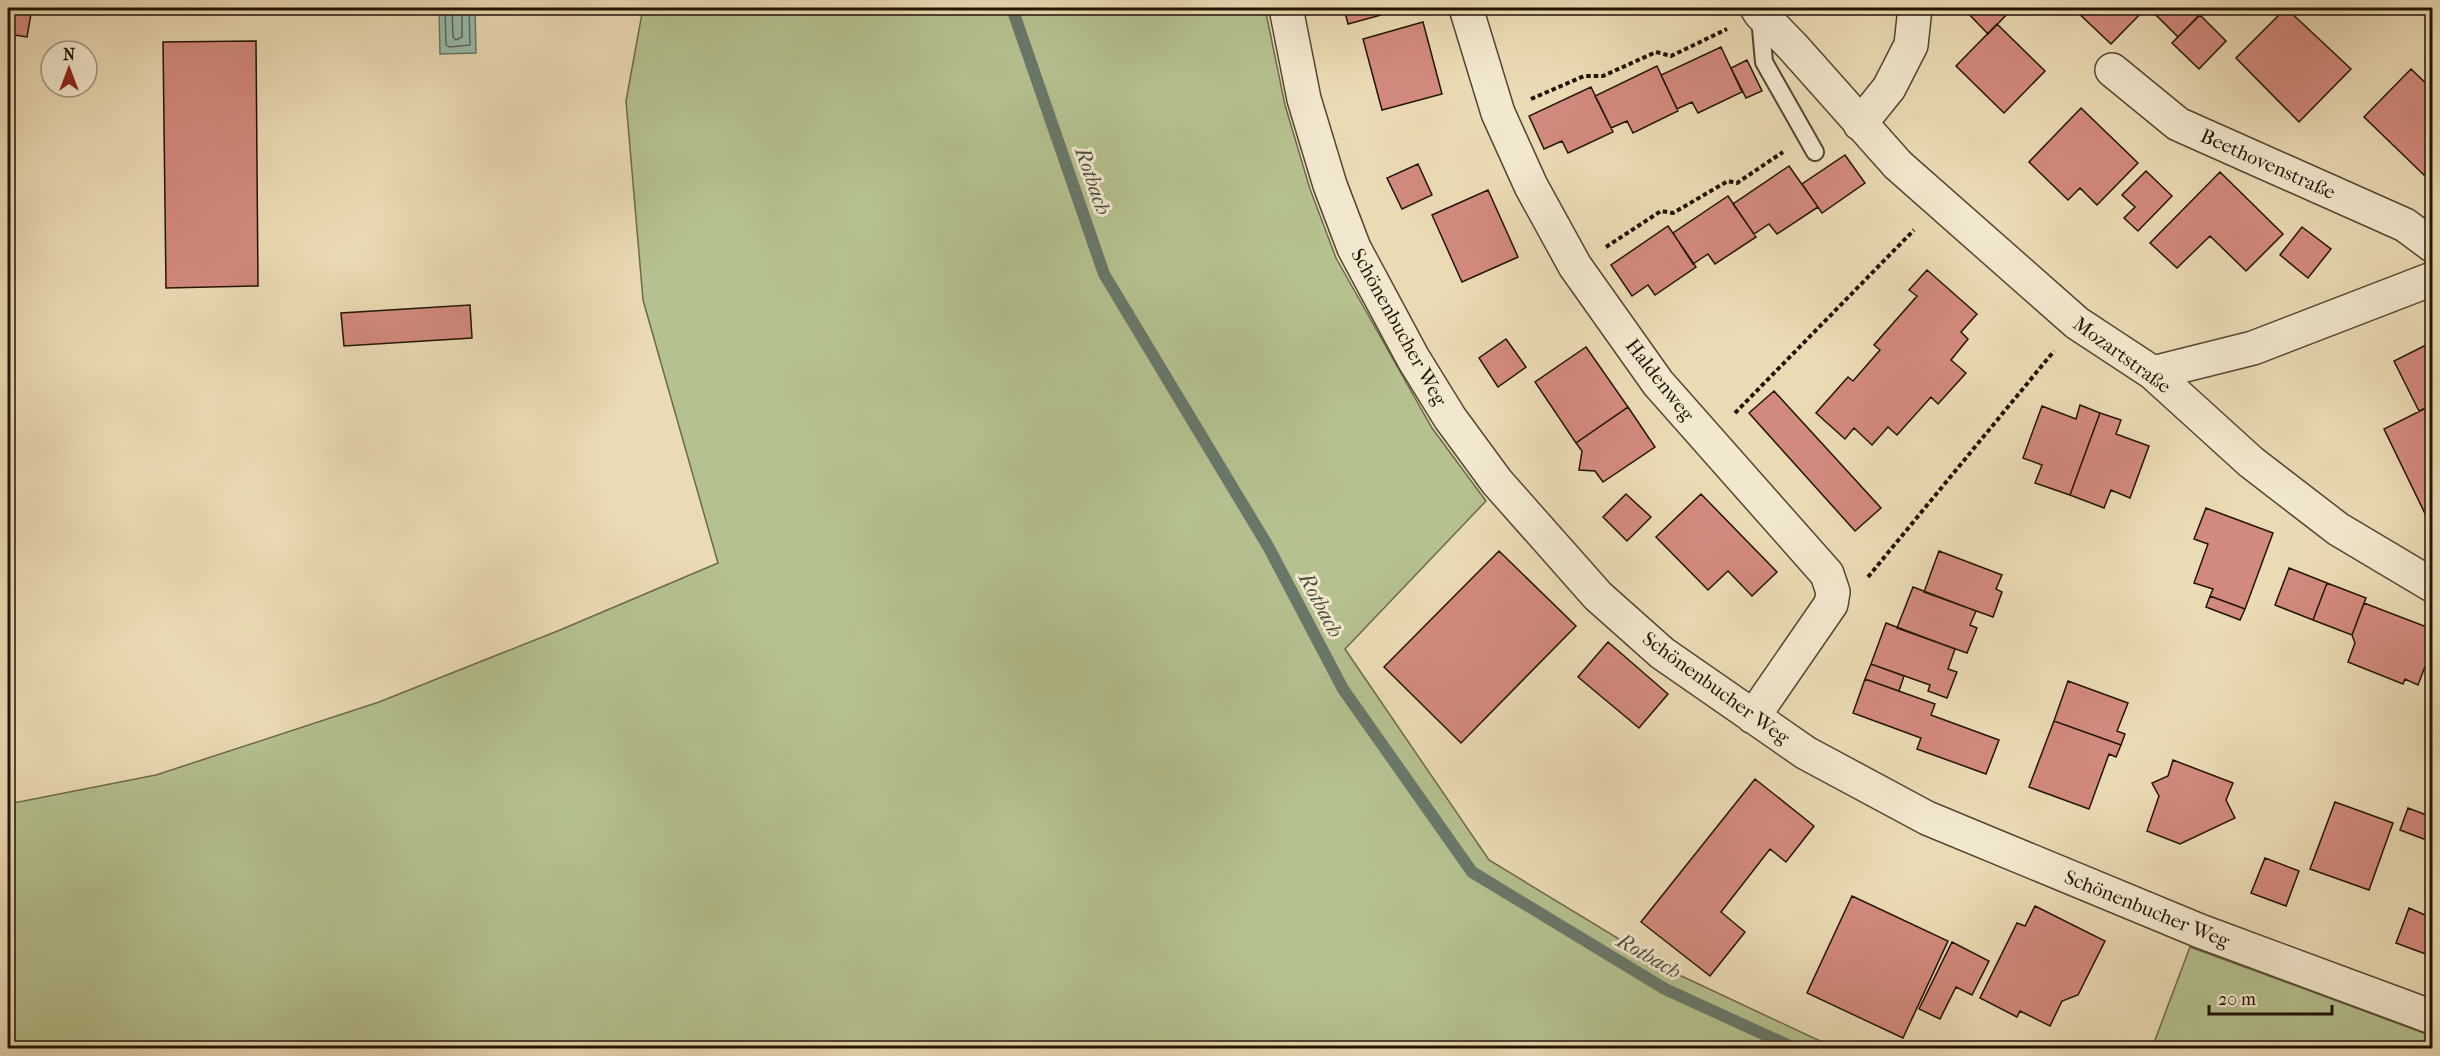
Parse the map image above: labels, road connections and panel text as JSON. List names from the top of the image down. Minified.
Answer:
{"streets":{"street":["Beethovenstraße","Schönenbucher Weg","Mozartstraße","Haldenweg"]},"water":["Rotbach"],"scale_bar":"20 m","north":"top"}
